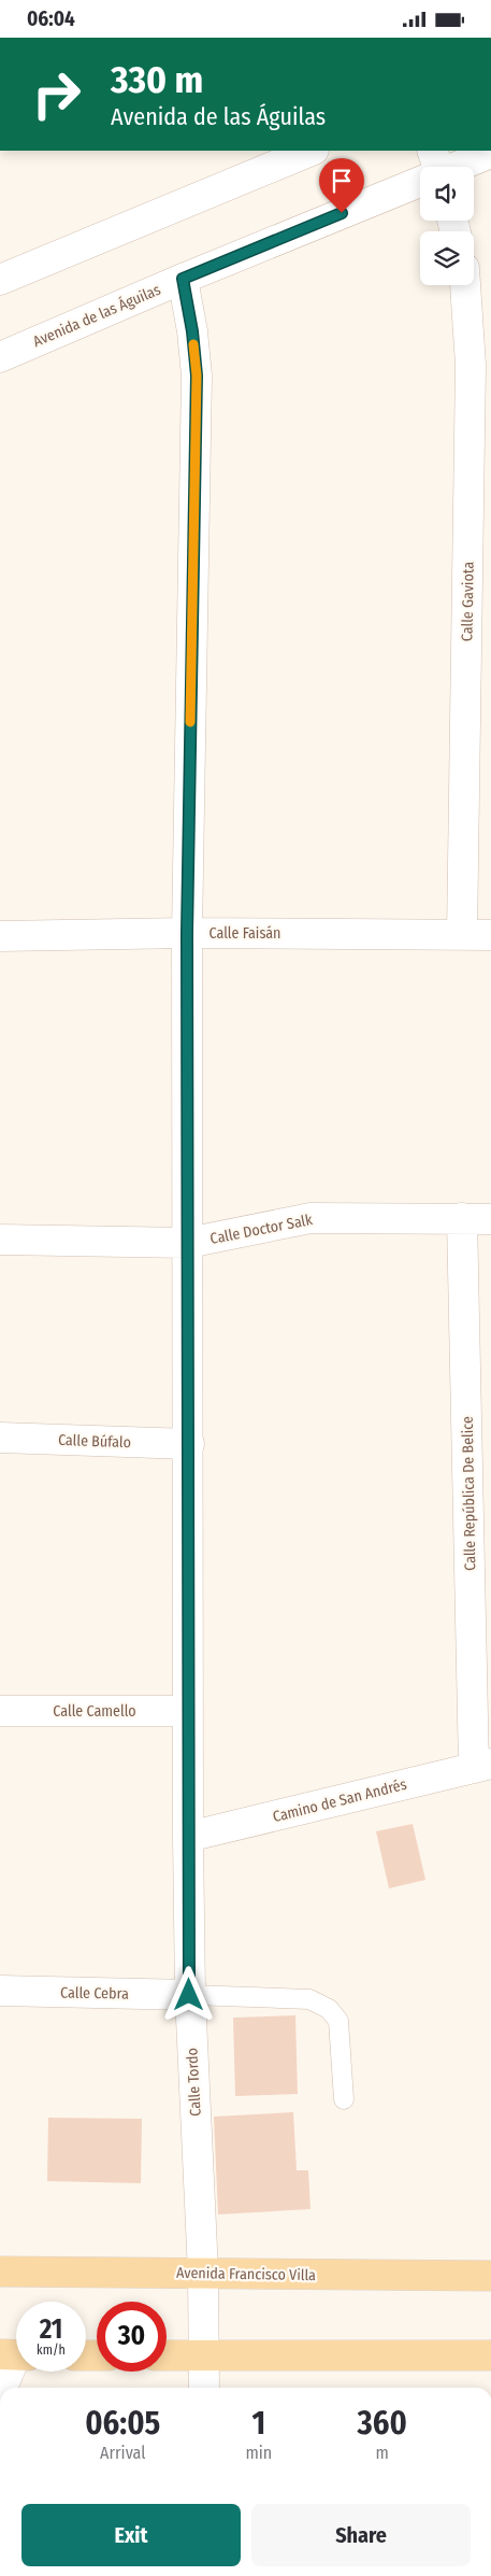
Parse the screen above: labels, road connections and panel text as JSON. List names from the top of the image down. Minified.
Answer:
{"streets":{"main road":["Avenida Francisco Villa"],"street":["Avenida de las Águilas","Calle Gaviota","Calle Faisán","Calle Doctor Salk","Calle Búfalo","Calle República De Belice","Calle Camello","Camino de San Andrés","Calle Cebra","Calle Tordo"]},"crossings":[["Avenida de las Águilas","Calle Tordo"],["Calle Gaviota","Calle Faisán"],["Calle Faisán","Calle Tordo"],["Calle Doctor Salk","Calle República De Belice"],["Calle Doctor Salk","Calle Tordo"],["Calle Búfalo","Calle Tordo"],["Calle República De Belice","Camino de San Andrés"],["Calle Camello","Calle Tordo"],["Camino de San Andrés","Calle Tordo"],["Calle Cebra","Calle Tordo"],["Calle Tordo","Avenida Francisco Villa"]],"page":{"status":"06:04","turn":["330 m","Avenida de las Águilas"],"speed":"21 km/h","limit":"30","eta":["06:05","Arrival","1","min","360","m"],"buttons":["Exit","Share"]}}
